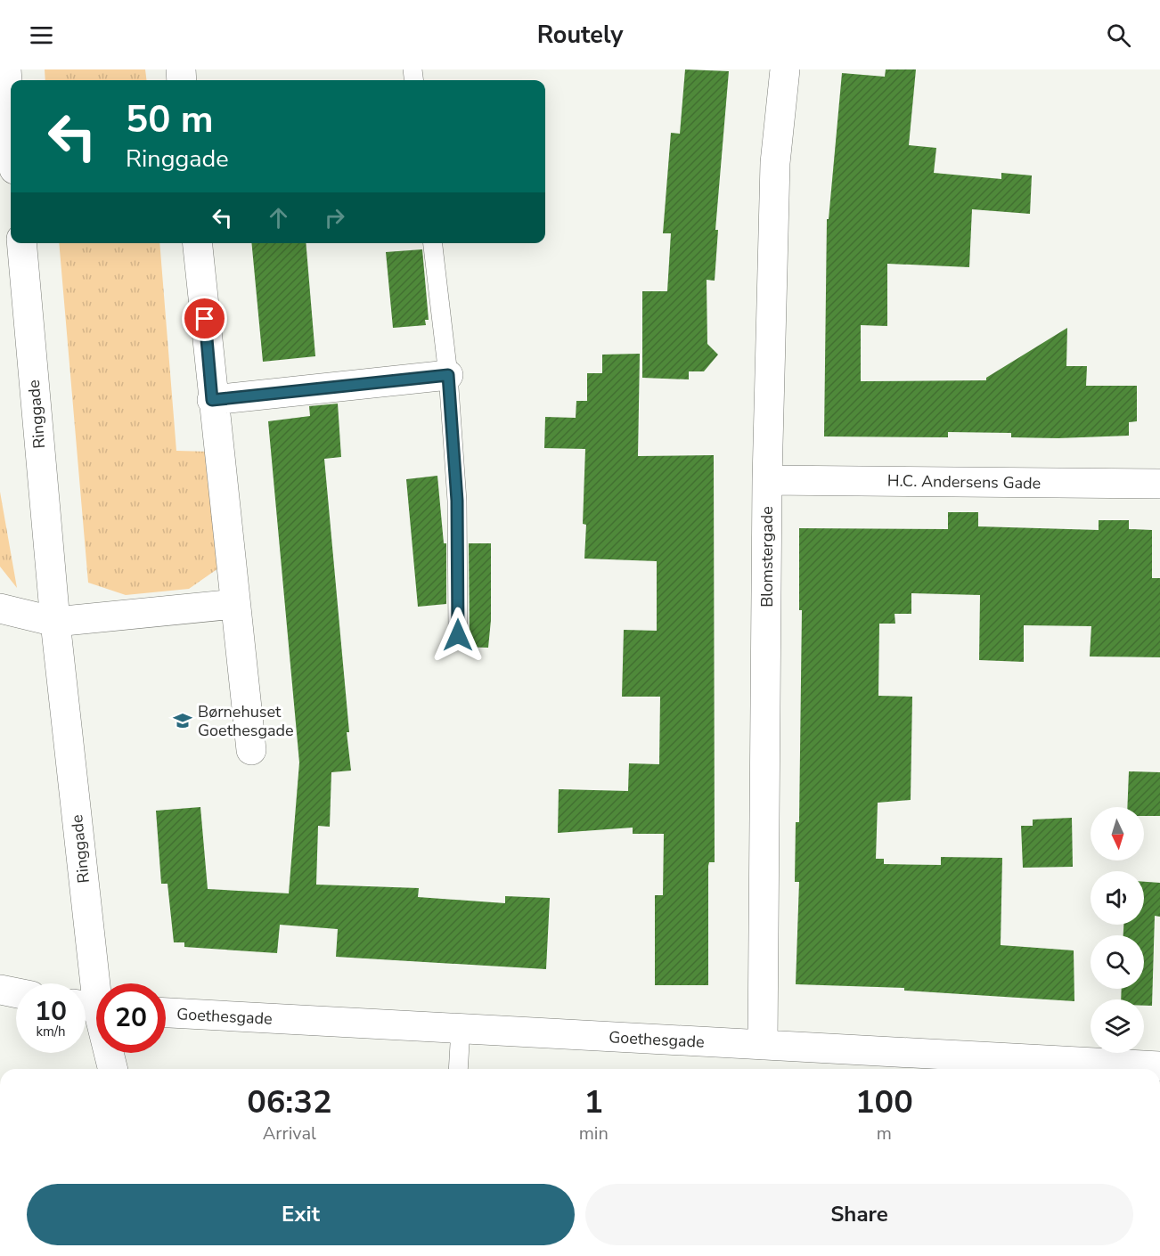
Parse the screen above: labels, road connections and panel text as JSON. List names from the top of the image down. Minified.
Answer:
{"streets":{"street":["Ringgade","H.C. Andersens Gade","Blomstergade","Goethesgade"]},"crossings":[["H.C. Andersens Gade","Blomstergade"],["Blomstergade","Goethesgade"]],"places":{"school or university":["Børnehuset Goethesgade"]},"north":"bottom","page":{"header":"Routely","turn":["50 m","Ringgade"],"speed":"10 km/h","limit":"20","eta":["06:32","Arrival","1","min","100","m"],"buttons":["Exit","Share"]}}
